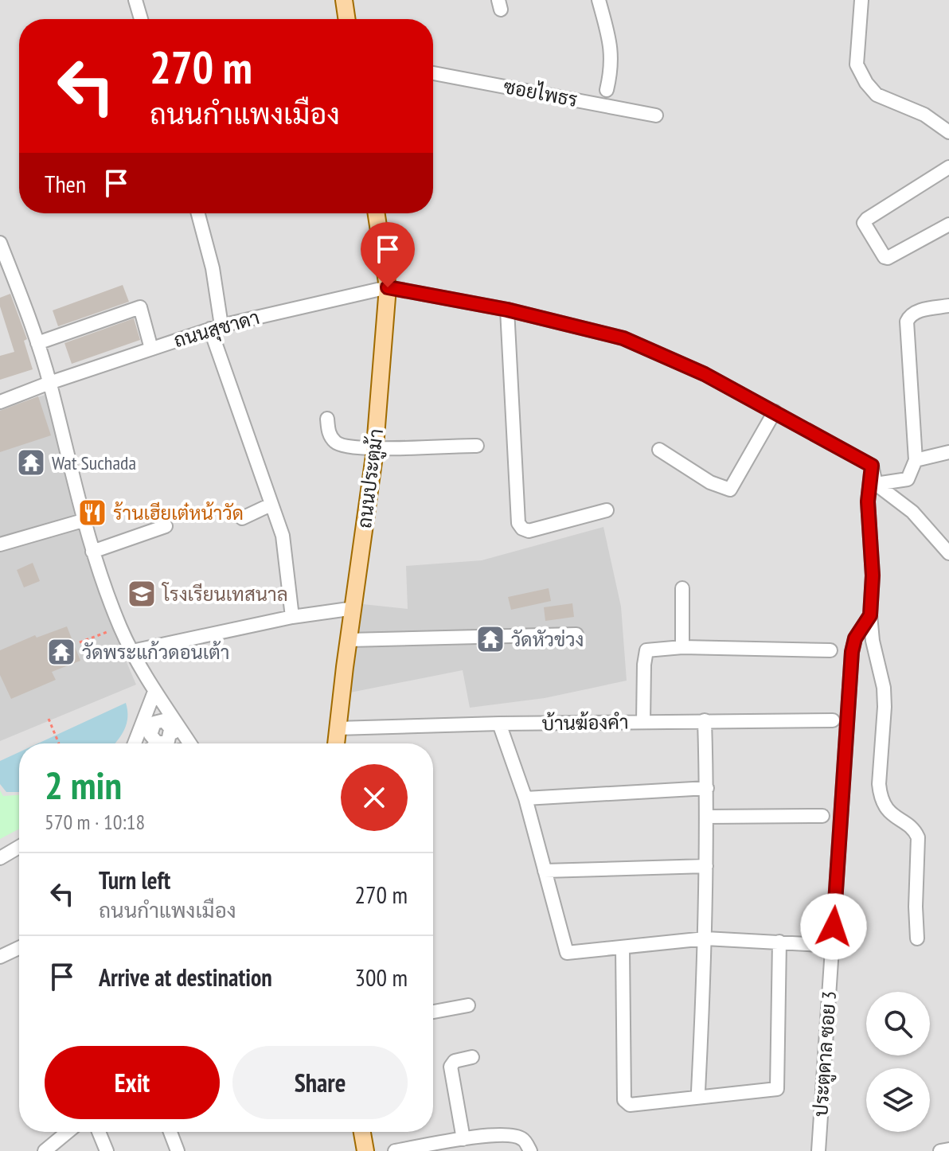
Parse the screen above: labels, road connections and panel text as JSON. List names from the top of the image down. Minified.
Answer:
{"streets":{"main road":["ถนนประตูม้า"],"street":["ซอยไพธร","ถนนสุชาดา","บ้านฆ้องคำ","ประตูดาล ซอย 3"]},"crossings":[["ถนนสุชาดา","ถนนประตูม้า"],["ถนนประตูม้า","บ้านฆ้องคำ"]],"places":{"temple":["Wat Suchada","วัดหัวข่วง","วัดพระแก้วดอนเต้า"],"restaurant":["ร้านเฮียเต๋หน้าวัด"],"school or university":["โรงเรียนเทสนาล"]},"page":{"turn":["270 m","ถนนกำแพงเมือง"],"then":"Then","heading":["2 min","570 m · 10:18"],"list":[{"name":"Turn left","note":"ถนนกำแพงเมือง","value":"270 m"},{"name":"Arrive at destination","value":"300 m"}],"buttons":["Exit","Share"]}}
